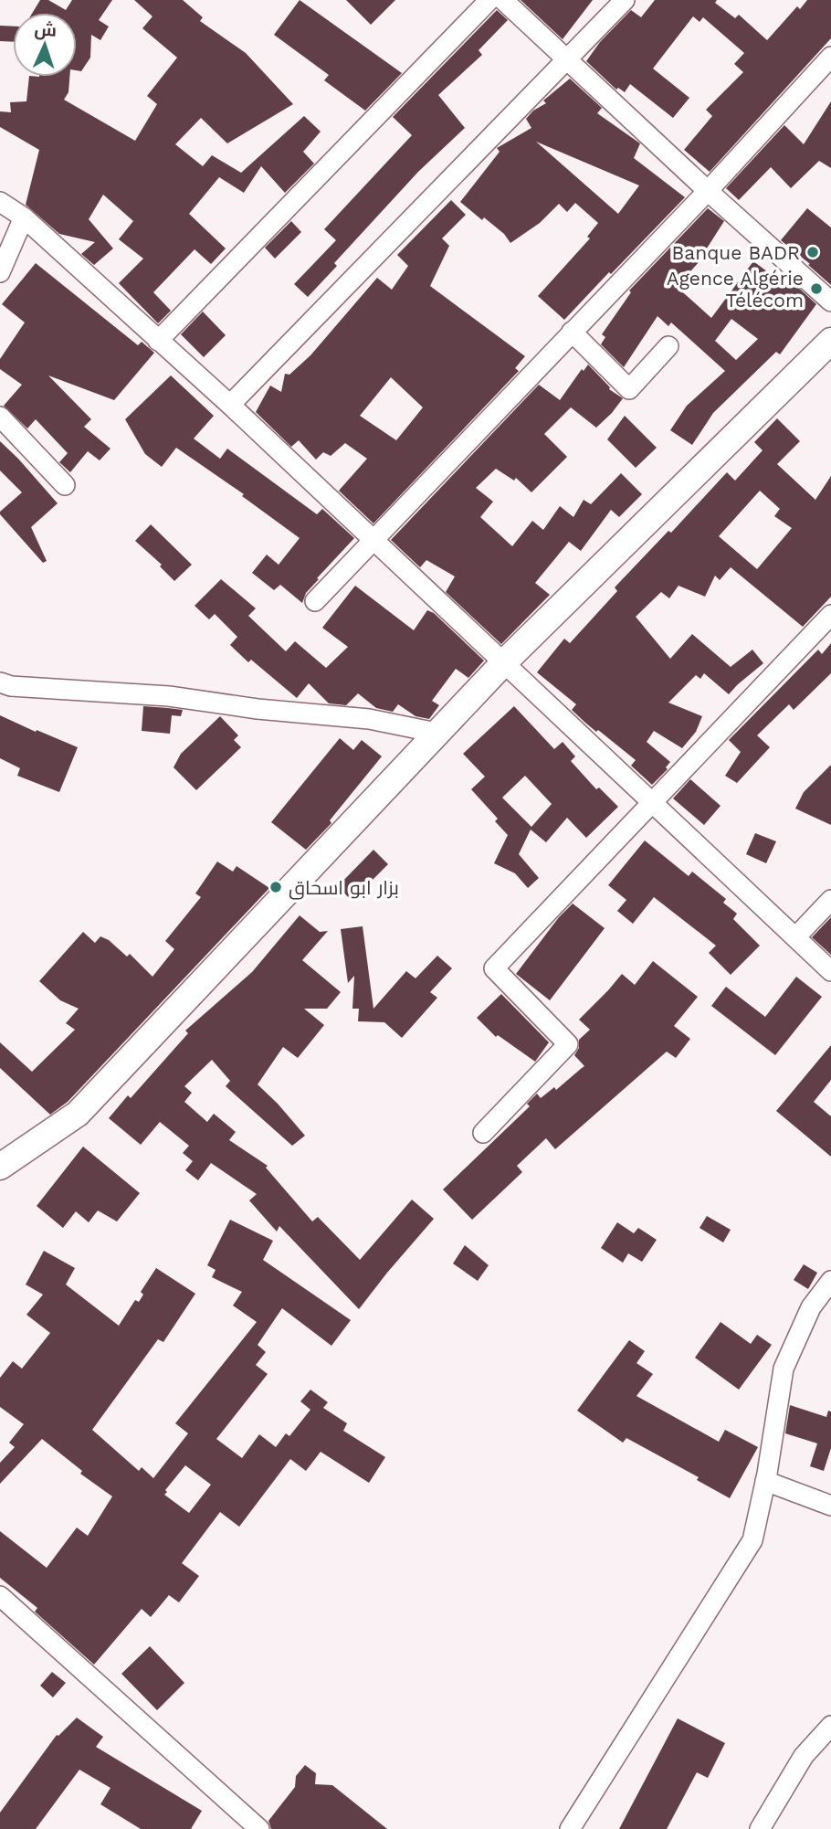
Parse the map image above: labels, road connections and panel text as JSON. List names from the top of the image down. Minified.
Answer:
{"places":["Banque BADR","Agence Algérie Télécom","بزار ابو اسحاق"],"north":"top"}
